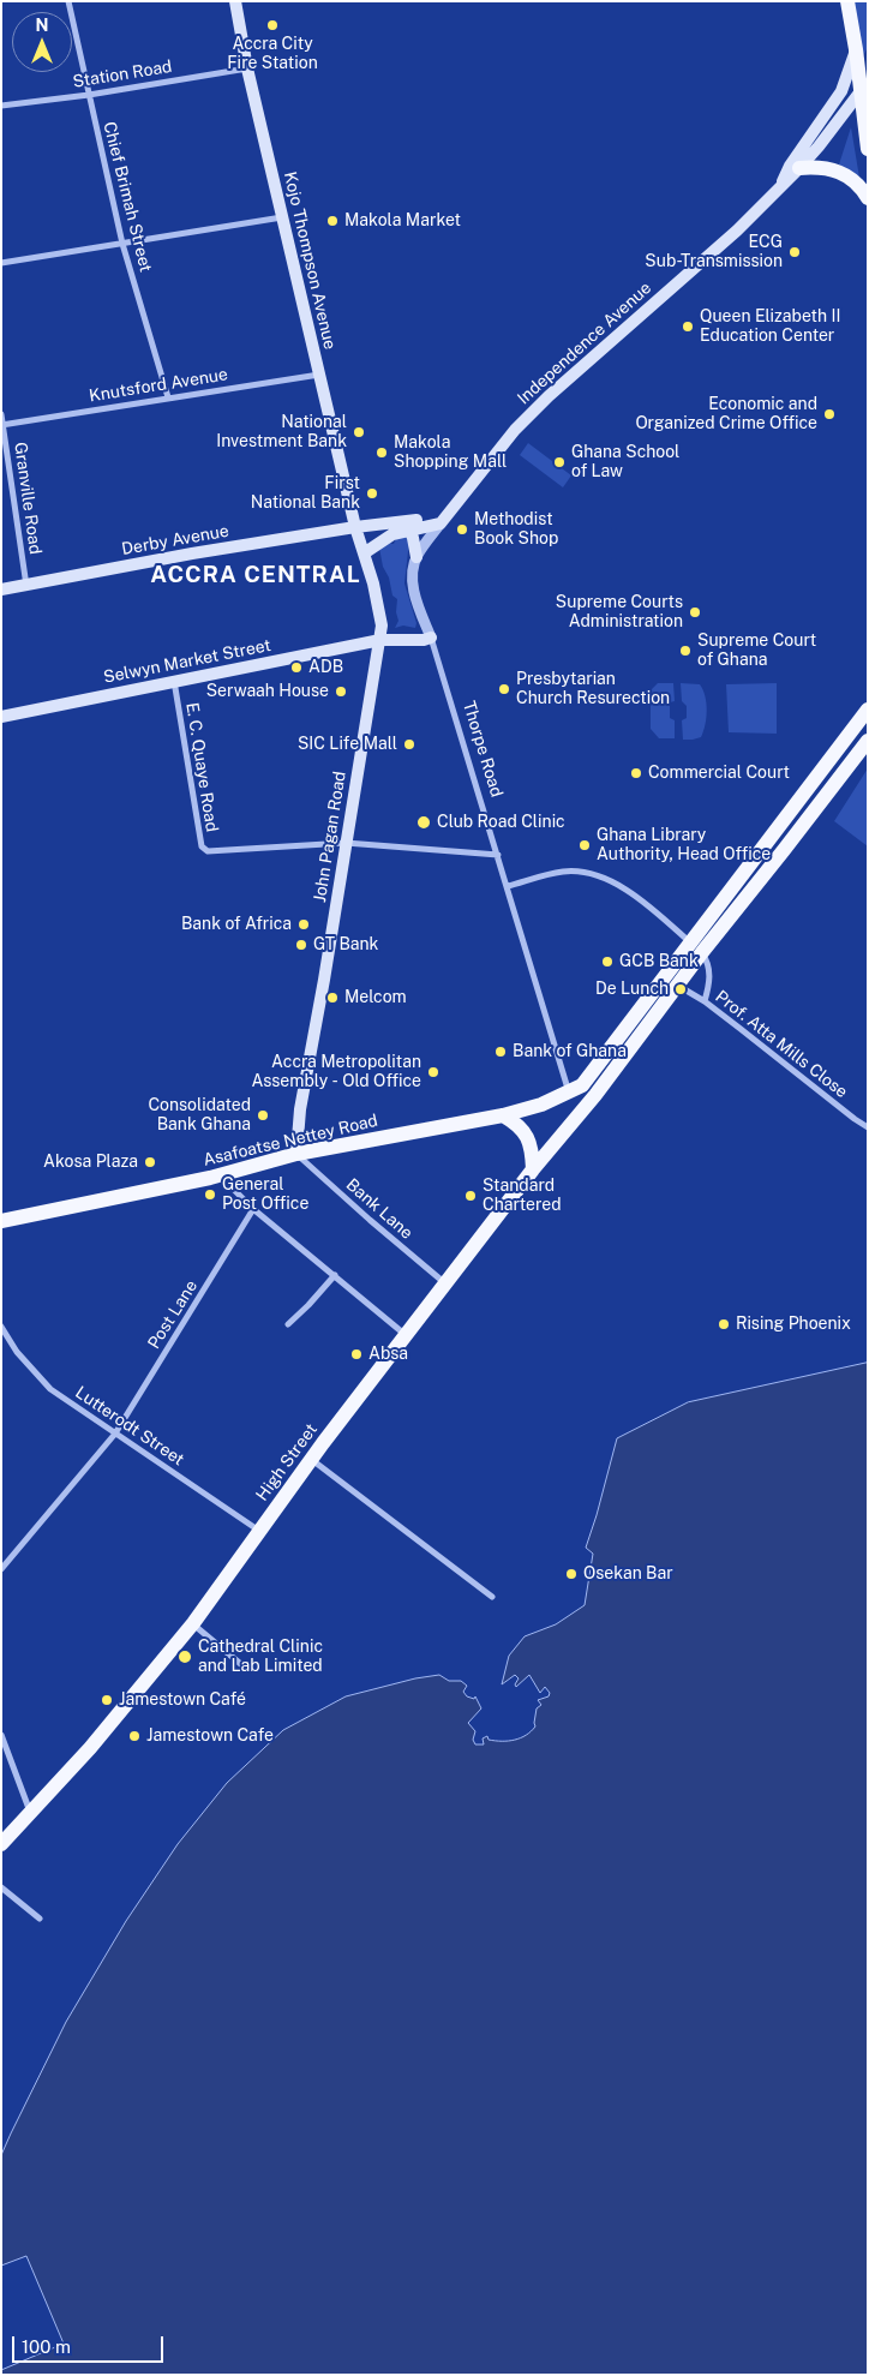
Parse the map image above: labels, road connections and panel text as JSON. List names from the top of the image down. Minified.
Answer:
{"streets":{"main road":["Kojo Thompson Avenue","Independence Avenue","Derby Avenue","Selwyn Market Street","John Pagan Road","Asafoatse Nettey Road","High Street"],"street":["Station Road","Chief Brimah Street","Knutsford Avenue","Granville Road","Thorpe Road","E. C. Quaye Road","Prof. Atta Mills Close","Bank Lane","Post Lane","Lutterodt Street"]},"crossings":[["Station Road","Chief Brimah Street"],["Station Road","Kojo Thompson Avenue"],["Chief Brimah Street","Knutsford Avenue"],["Kojo Thompson Avenue","Knutsford Avenue"],["Kojo Thompson Avenue","Derby Avenue"],["Kojo Thompson Avenue","John Pagan Road"],["Knutsford Avenue","Granville Road"],["Granville Road","Derby Avenue"],["Derby Avenue","John Pagan Road"],["Selwyn Market Street","Thorpe Road"],["Selwyn Market Street","E. C. Quaye Road"],["Selwyn Market Street","John Pagan Road"],["Thorpe Road","E. C. Quaye Road"],["Thorpe Road","Asafoatse Nettey Road"],["E. C. Quaye Road","John Pagan Road"],["John Pagan Road","Asafoatse Nettey Road"],["John Pagan Road","Bank Lane"],["Prof. Atta Mills Close","High Street"],["Asafoatse Nettey Road","Bank Lane"],["Bank Lane","High Street"],["Post Lane","Lutterodt Street"],["Lutterodt Street","High Street"]],"districts":["ACCRA CENTRAL"],"places":["Accra City Fire Station","Makola Market","ECG Sub-Transmission","Queen Elizabeth II Education Center","Economic and Organized Crime Office","National Investment Bank","Makola Shopping Mall","Ghana School of Law","First National Bank","Methodist Book Shop","Supreme Courts Administration","Supreme Court of Ghana","ADB","Presbytarian Church Resurection","Serwaah House","SIC Life Mall","Commercial Court","Club Road Clinic","Ghana Library Authority, Head Office","Bank of Africa","GT Bank","GCB Bank","De Lunch","Melcom","Bank of Ghana","Accra Metropolitan Assembly - Old Office","Consolidated Bank Ghana","Akosa Plaza","General Post Office","Standard Chartered","Rising Phoenix","Absa","Osekan Bar","Cathedral Clinic and Lab Limited","Jamestown Café","Jamestown Cafe"],"scale_bar":"100 m","north":"top"}
